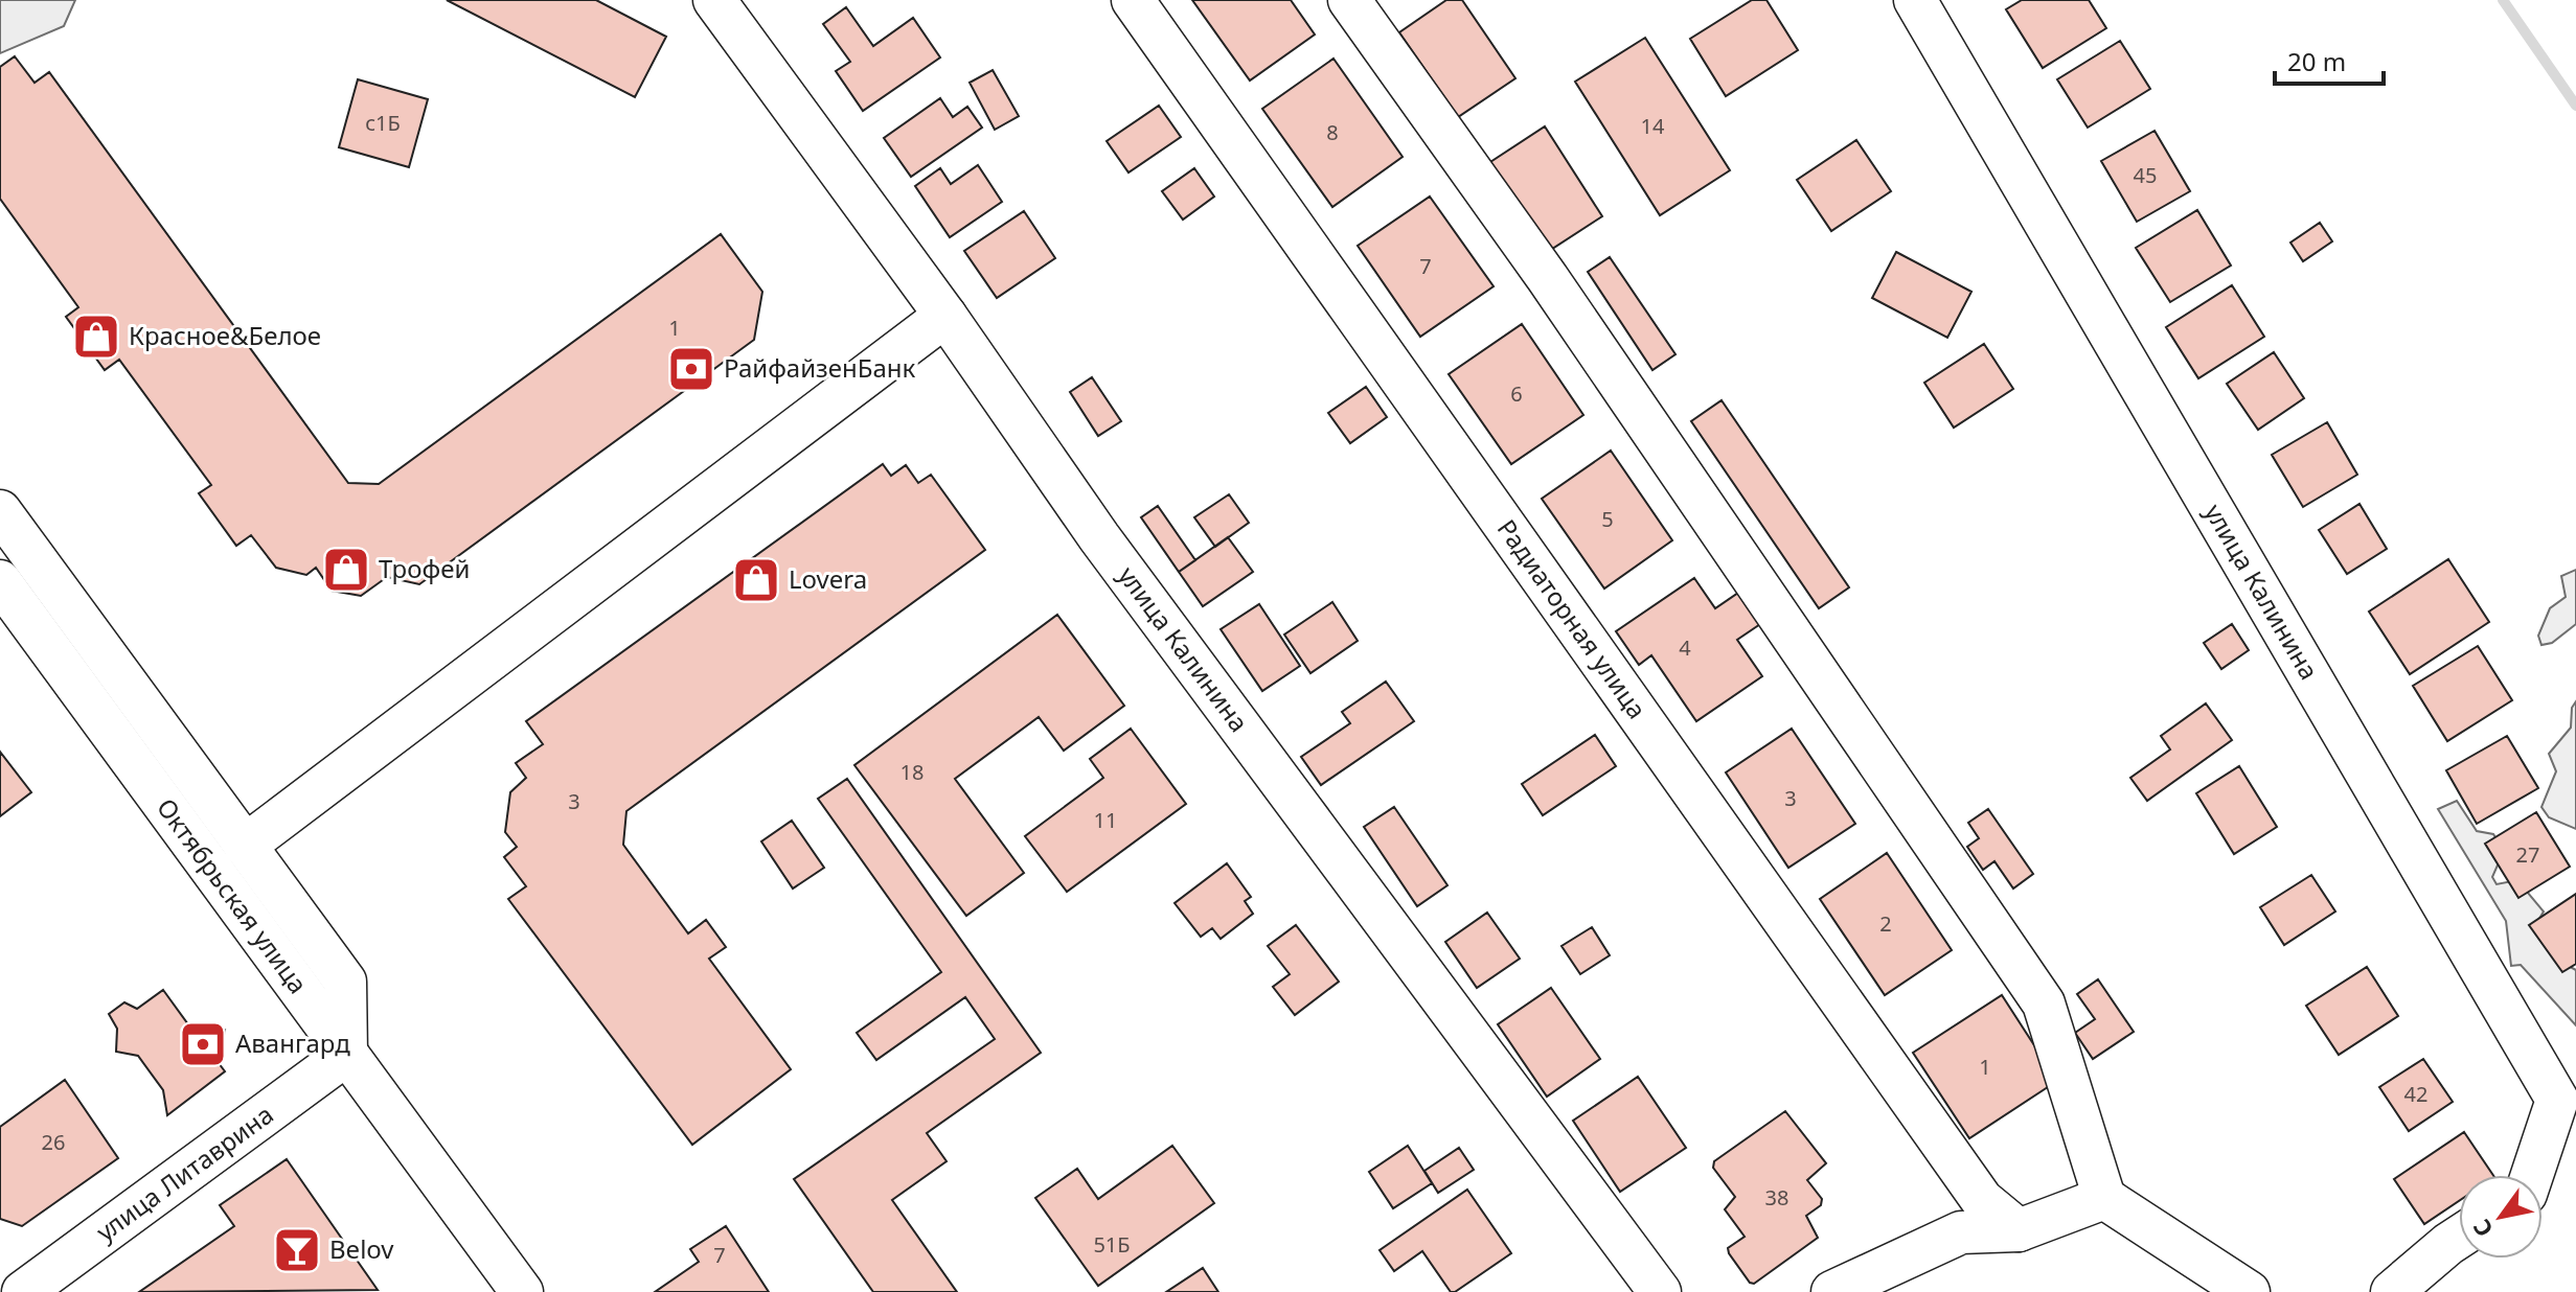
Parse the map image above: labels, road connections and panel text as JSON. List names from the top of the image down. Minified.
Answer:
{"streets":{"street":["улица Калинина","Радиаторная улица","Октябрьская улица","улица Литаврина"]},"crossings":[["Октябрьская улица","улица Литаврина"]],"places":{"shop":["Красное&Белое","Трофей","Lovera"],"bank":["РайфайзенБанк","Авангард"],"bar":["Belov"]},"house_numbers":["с1Б","14","8","45","7","1","6","5","4","18","3","3","11","27","2","1","42","26","38","51Б","7"],"scale_bar":"20 m","north":"bottom left"}
